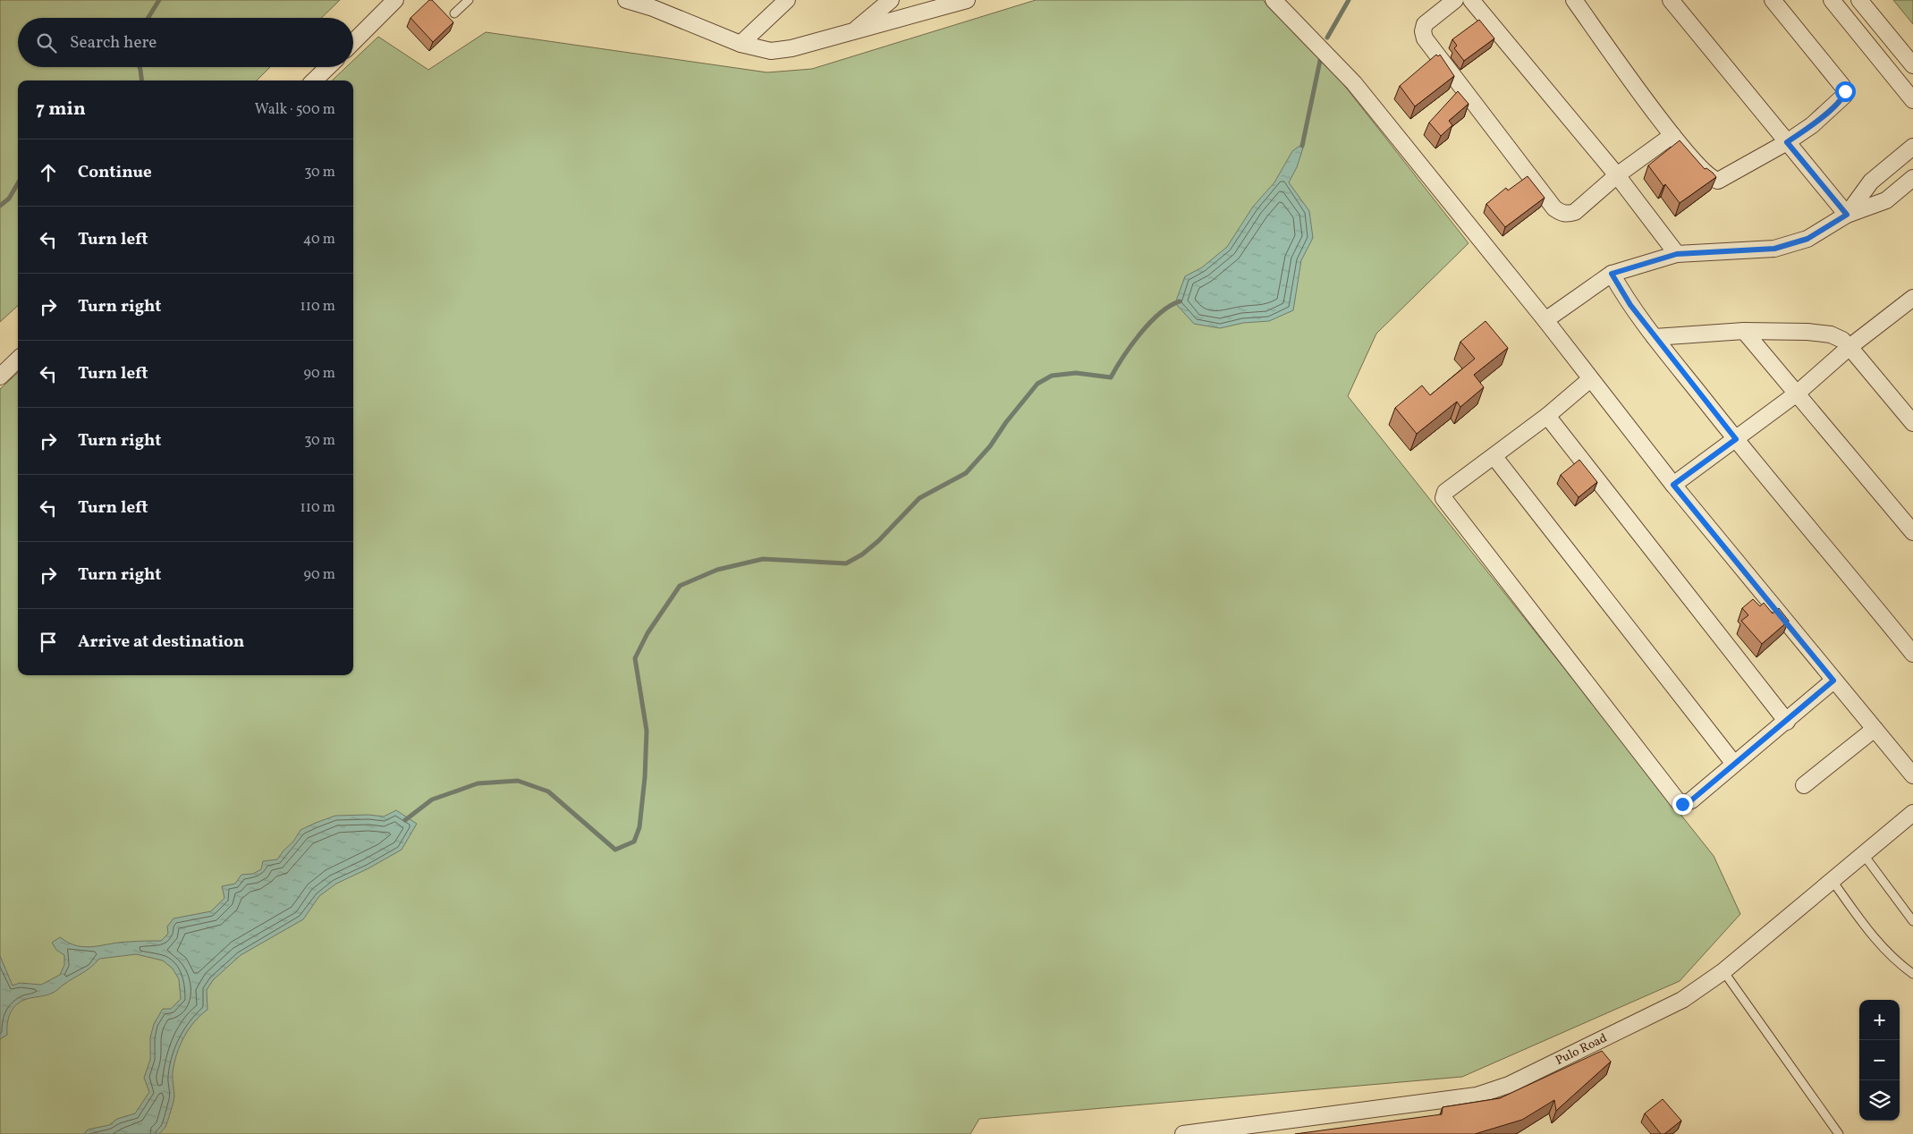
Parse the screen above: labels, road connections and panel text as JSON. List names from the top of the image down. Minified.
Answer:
{"streets":{"street":["Pulo Road"]},"page":{"search":"Search here","heading":["7 min","Walk · 500 m"],"list":[["Continue","30 m"],["Turn left","40 m"],["Turn right","110 m"],["Turn left","90 m"],["Turn right","30 m"],["Turn left","110 m"],["Turn right","90 m"],"Arrive at destination"],"map_buttons":["+","−"]}}
